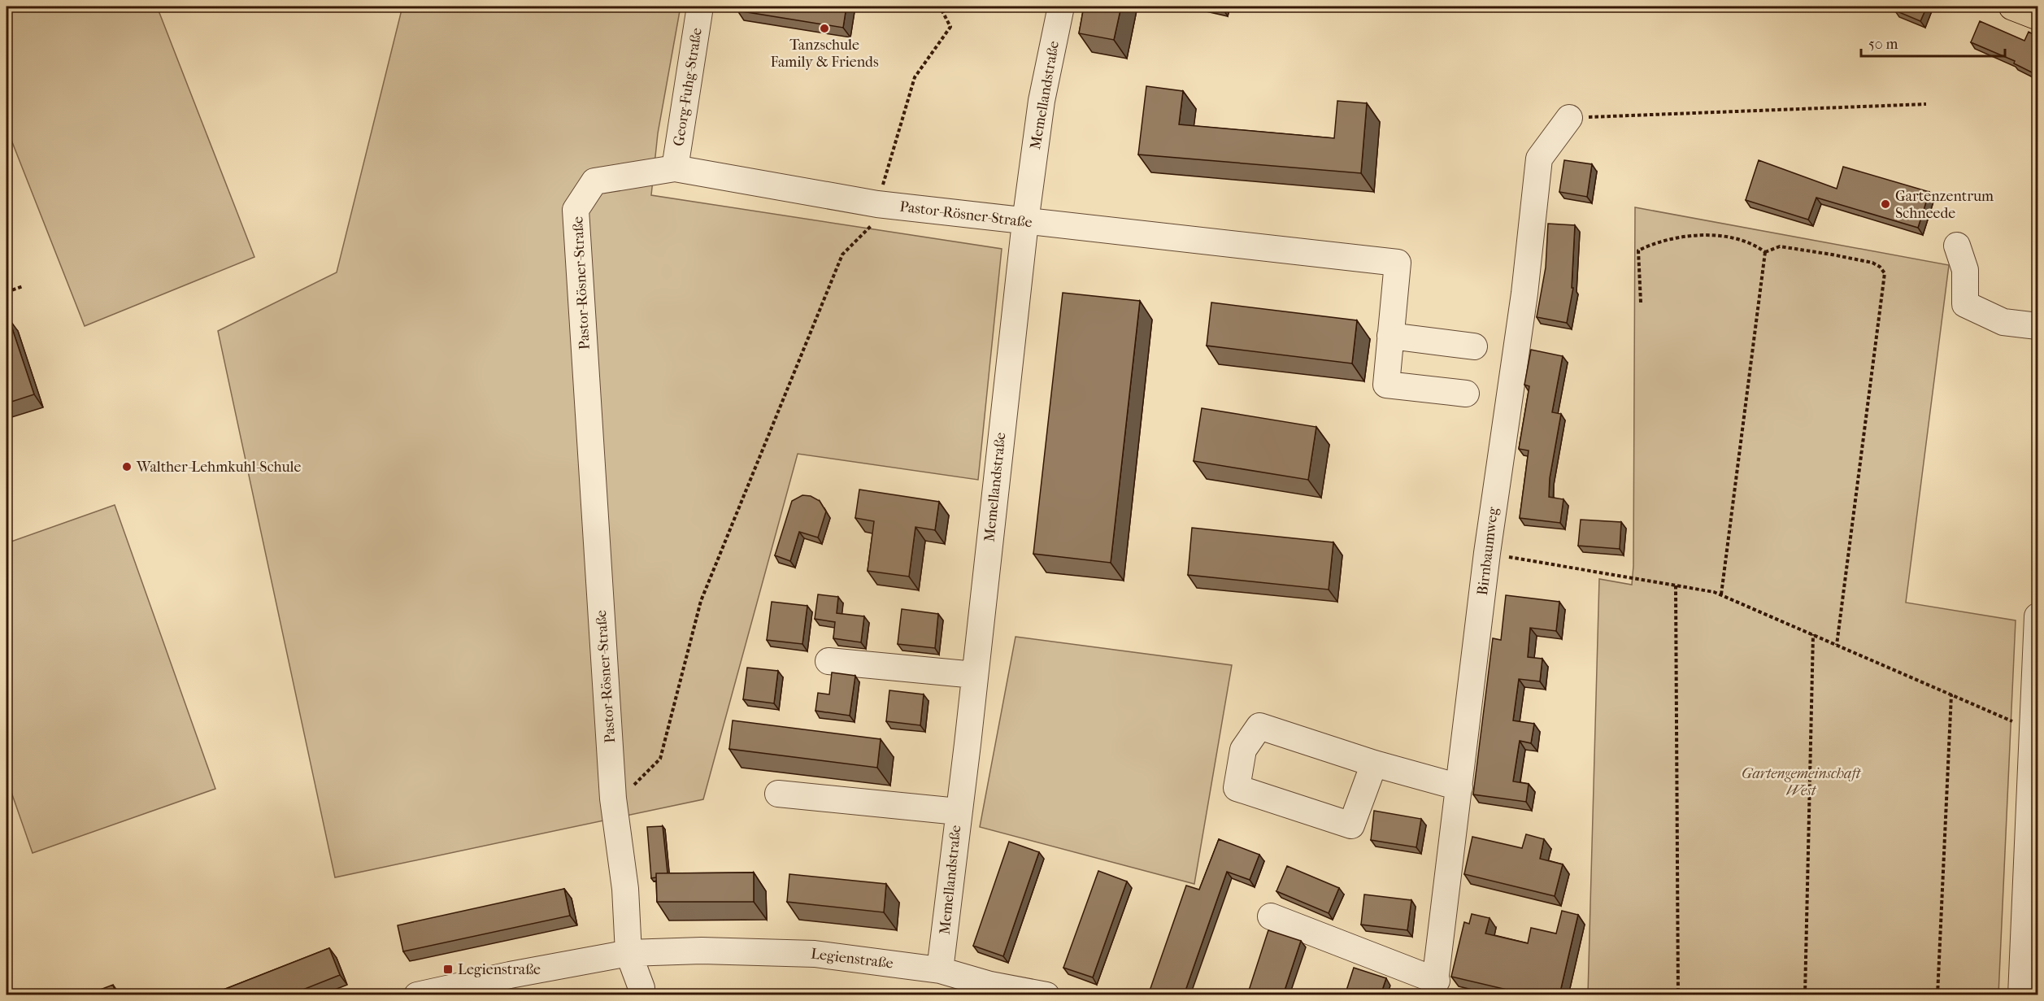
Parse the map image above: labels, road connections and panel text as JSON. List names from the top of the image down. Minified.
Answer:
{"streets":{"street":["Georg-Fuhg-Straße","Memellandstraße","Pastor-Rösner-Straße","Birnbaumweg","Legienstraße"]},"crossings":[["Georg-Fuhg-Straße","Pastor-Rösner-Straße"],["Memellandstraße","Pastor-Rösner-Straße"],["Memellandstraße","Legienstraße"],["Pastor-Rösner-Straße","Legienstraße"]],"parks":["Gartengemeinschaft West"],"places":{"other":["Tanzschule Family & Friends","Gartenzentrum Schneede","Walther-Lehmkuhl-Schule"],"transit":["Legienstraße"]},"scale_bar":"50 m"}
